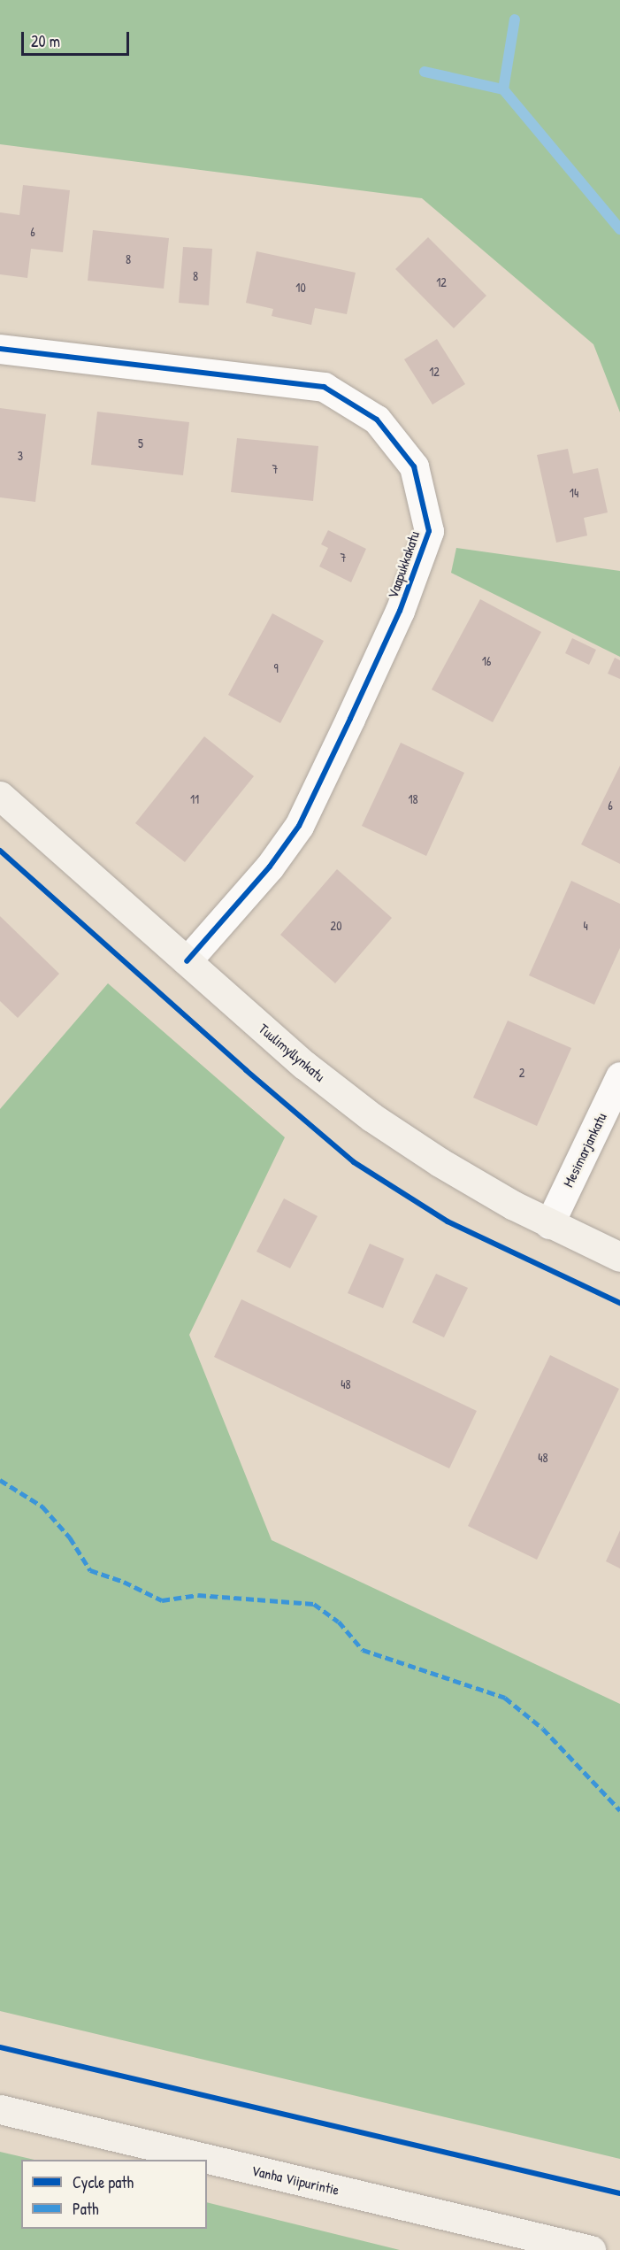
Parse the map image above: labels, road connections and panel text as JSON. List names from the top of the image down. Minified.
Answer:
{"streets":{"street":["Vaapukkakatu","Tuulimyllynkatu","Mesimarjankatu","Vanha Viipurintie"]},"crossings":[["Vaapukkakatu","Tuulimyllynkatu"],["Tuulimyllynkatu","Mesimarjankatu"]],"house_numbers":["6","8","8","12","10","12","5","3","7","14","7","16","9","11","18","6","20","4","2","48","48"],"legend":["Cycle path","Path"],"scale_bar":"20 m"}
